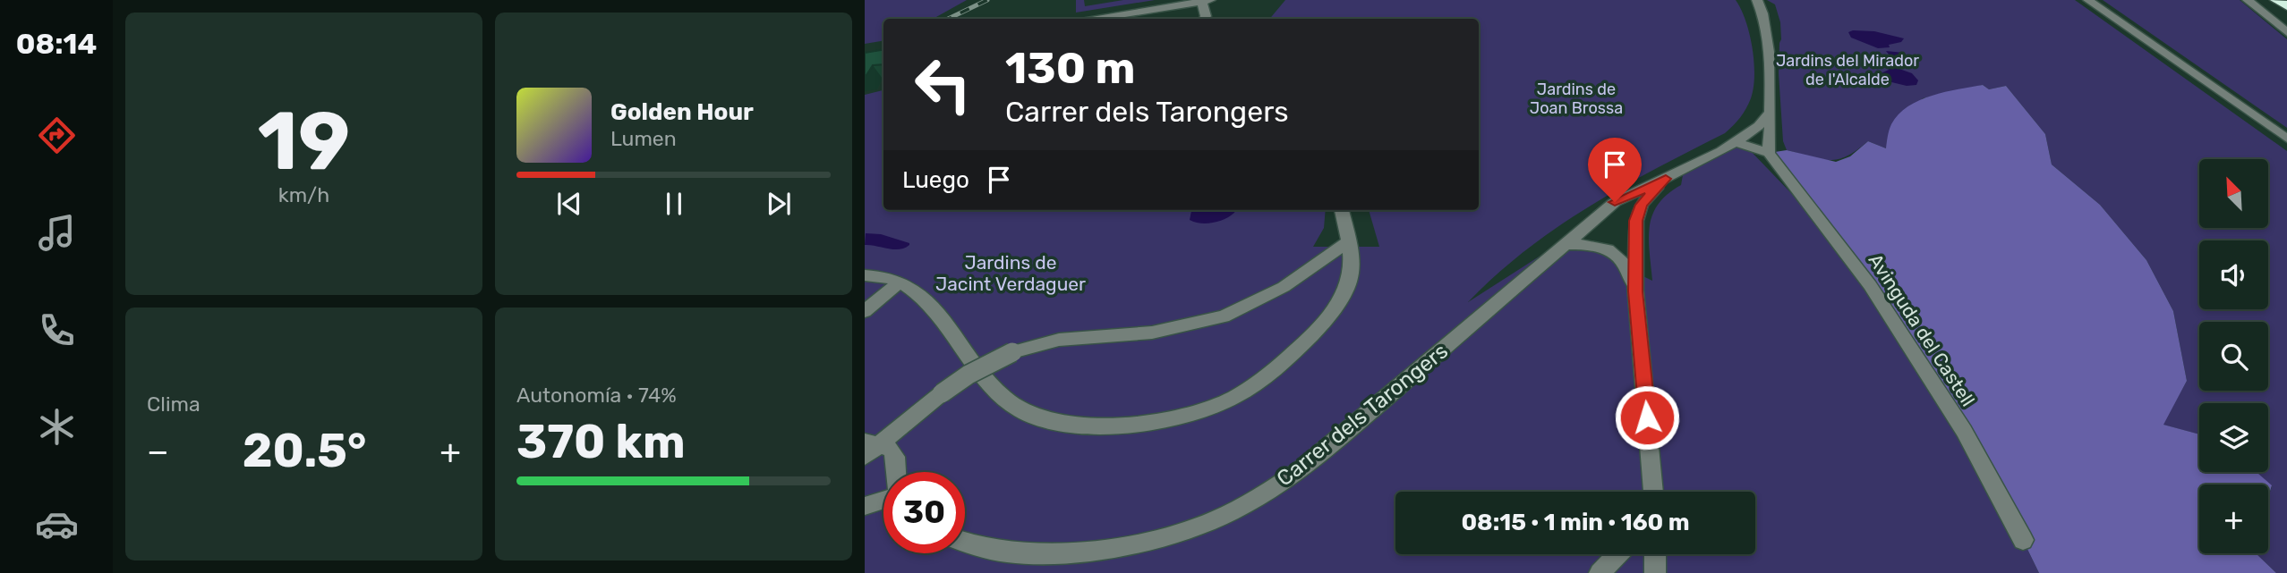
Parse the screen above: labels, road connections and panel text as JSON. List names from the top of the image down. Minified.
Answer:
{"streets":{"street":["Avinguda del Castell","Carrer dels Tarongers"]},"parks":["Jardins del Mirador de l'Alcalde","Jardins de Joan Brossa","Jardins de Jacint Verdaguer"],"north":"top left","page":{"tabs":"08:14","tile":[["19","km/h"],"Clima",["Autonomía · 74%","370 km"]],"turn":["130 m","Carrer dels Tarongers"],"song":["Golden Hour","Lumen"],"then":"Luego","map_buttons":"+","heat":["−","20.5°","+"],"limit":"30","trip":"08:15 · 1 min · 160 m"}}
